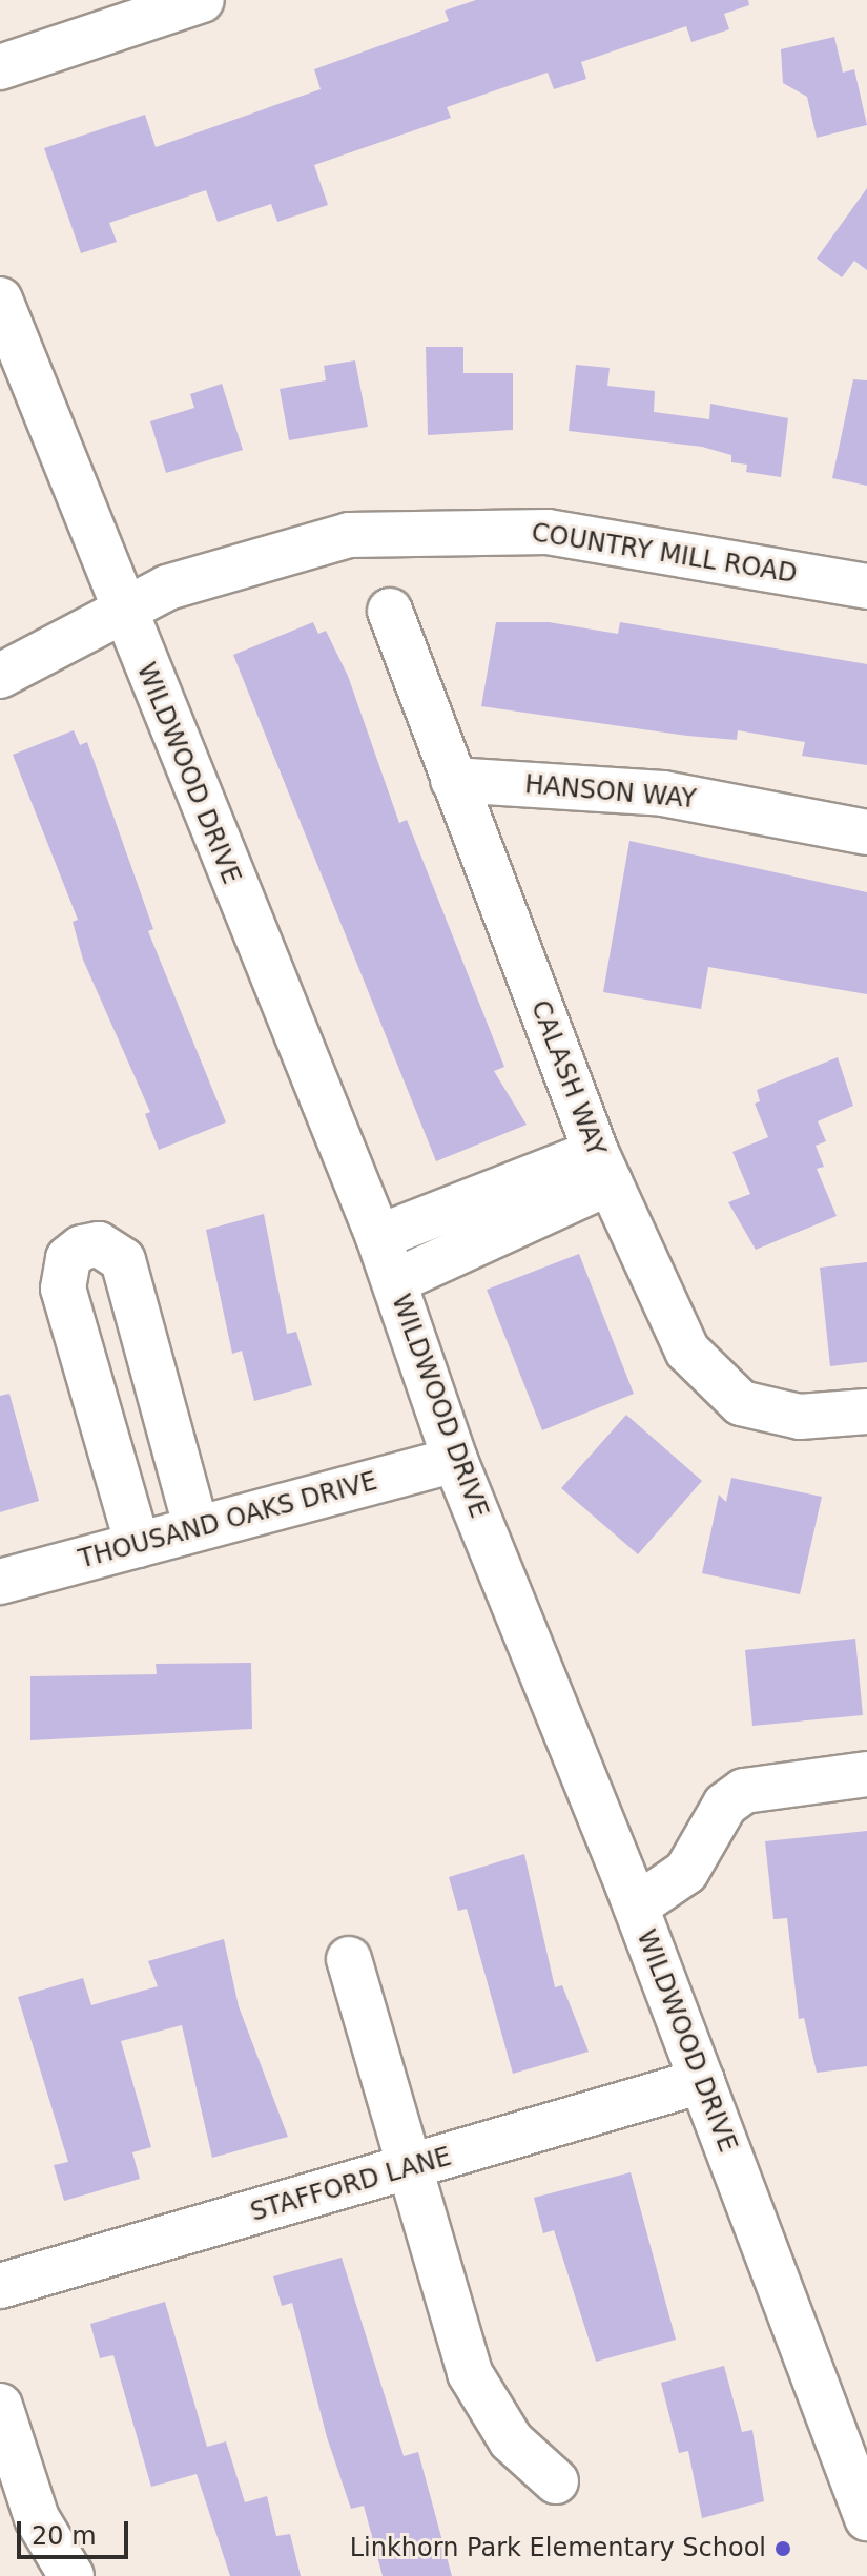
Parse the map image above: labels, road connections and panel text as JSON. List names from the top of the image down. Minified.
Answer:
{"streets":{"street":["COUNTRY MILL ROAD","WILDWOOD DRIVE","HANSON WAY","CALASH WAY","THOUSAND OAKS DRIVE","STAFFORD LANE"]},"crossings":[["COUNTRY MILL ROAD","WILDWOOD DRIVE"],["WILDWOOD DRIVE","THOUSAND OAKS DRIVE"],["WILDWOOD DRIVE","STAFFORD LANE"],["HANSON WAY","CALASH WAY"]],"places":["Linkhorn Park Elementary School"],"scale_bar":"20 m"}
